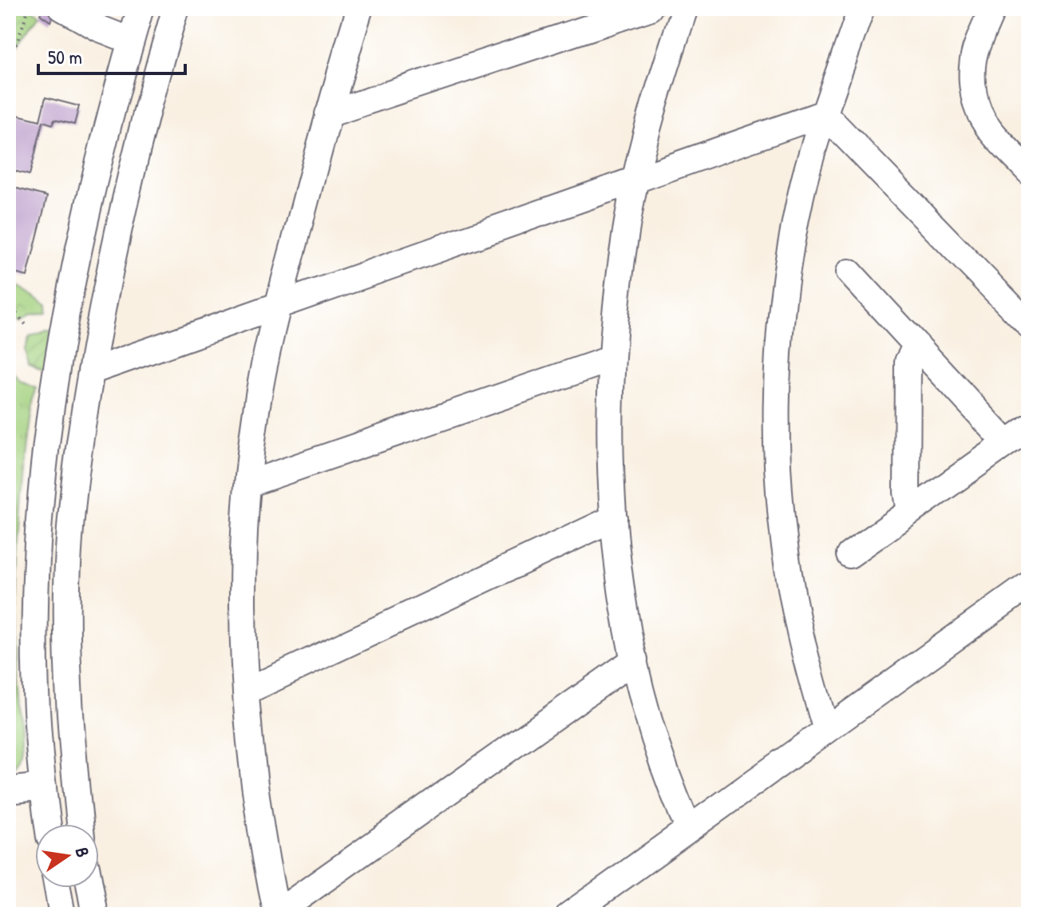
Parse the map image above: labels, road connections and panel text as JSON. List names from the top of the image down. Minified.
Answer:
{"scale_bar":"50 m","north":"right"}
